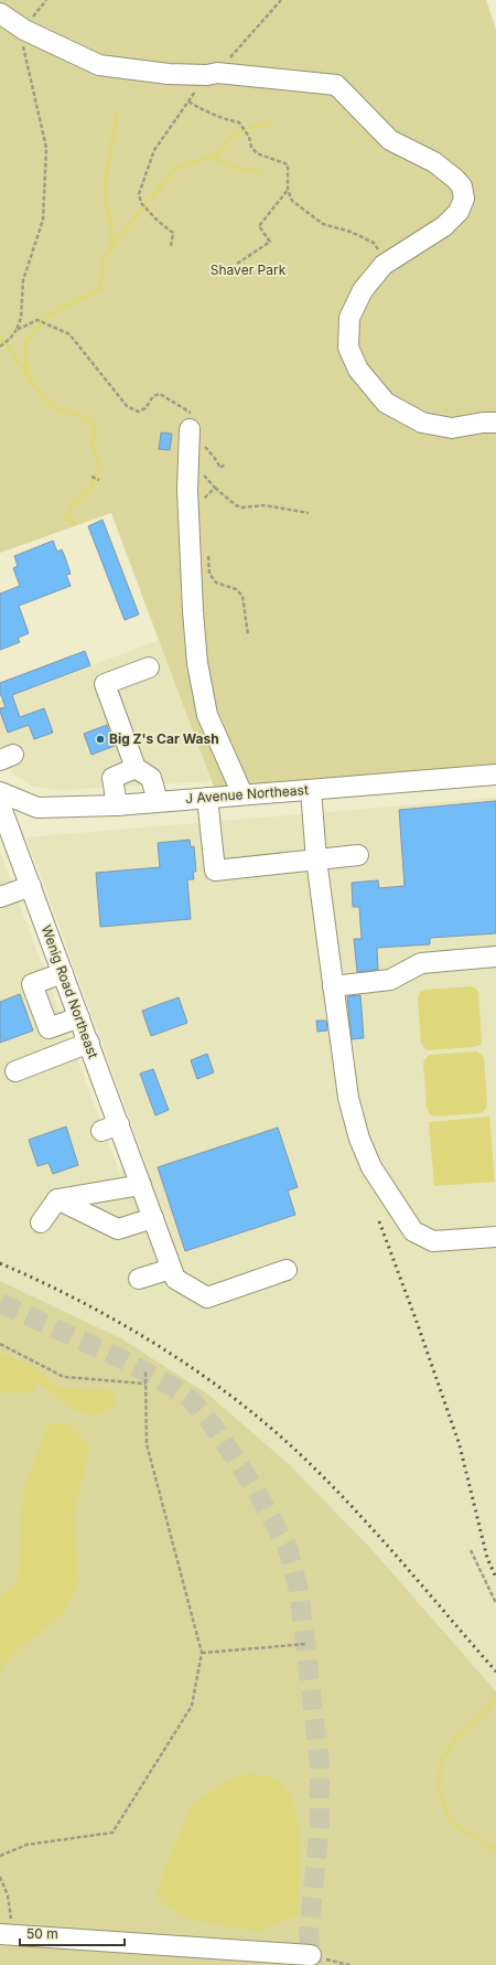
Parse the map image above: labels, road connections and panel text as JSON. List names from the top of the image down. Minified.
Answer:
{"streets":{"street":["J Avenue Northeast","Wenig Road Northeast"]},"parks":["Shaver Park"],"places":["Big Z's Car Wash"],"scale_bar":"50 m"}
